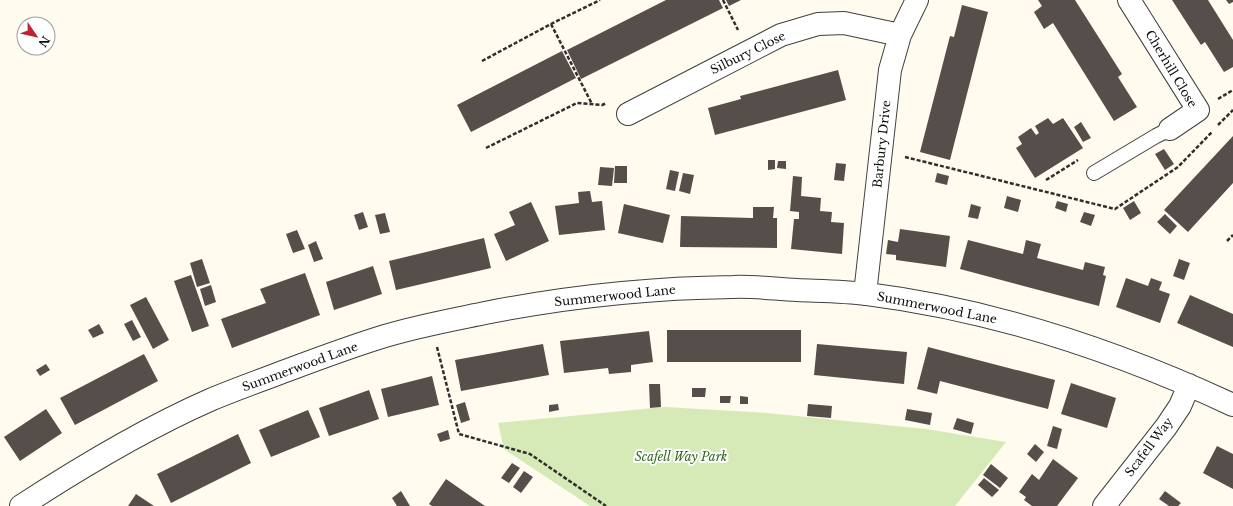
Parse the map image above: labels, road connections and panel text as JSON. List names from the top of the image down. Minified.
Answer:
{"streets":{"street":["Silbury Close","Cherhill Close","Barbury Drive","Summerwood Lane","Scafell Way"]},"crossings":[["Silbury Close","Barbury Drive"],["Barbury Drive","Summerwood Lane"],["Summerwood Lane","Scafell Way"]],"parks":["Scafell Way Park"],"north":"bottom right"}
